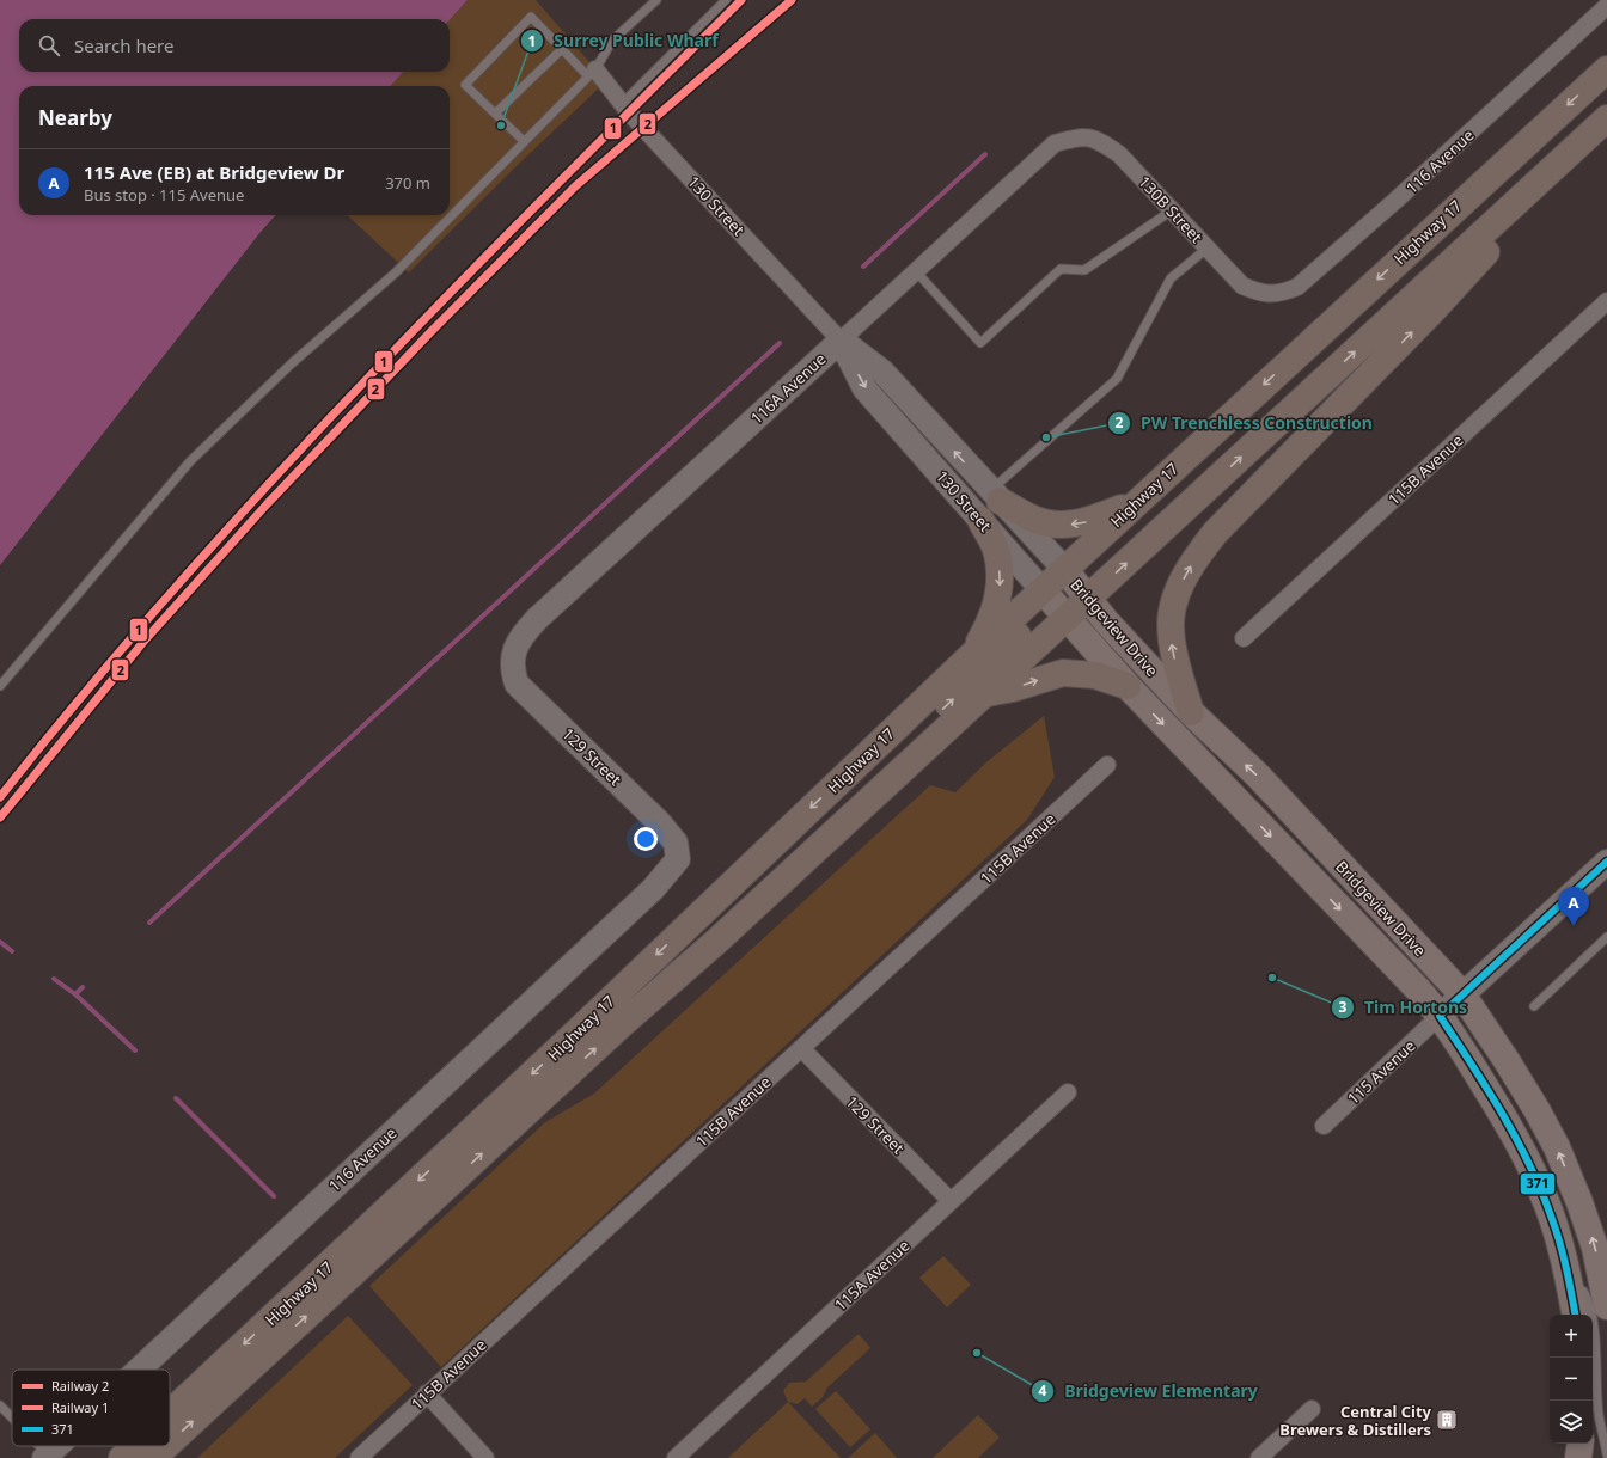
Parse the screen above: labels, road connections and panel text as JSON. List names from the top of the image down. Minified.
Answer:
{"streets":{"highway":["Highway 17"],"main road":["Bridgeview Drive"],"street":["116 Avenue","130 Street","130B Street","116A Avenue","115B Avenue","129 Street","115 Avenue","115A Avenue"]},"crossings":[["116 Avenue","130B Street"],["116 Avenue","129 Street"],["130 Street","Highway 17"],["130 Street","116A Avenue"],["130 Street","Bridgeview Drive"],["130B Street","116A Avenue"],["Highway 17","Bridgeview Drive"],["116A Avenue","129 Street"],["115B Avenue","129 Street"],["Bridgeview Drive","115 Avenue"],["129 Street","115A Avenue"]],"places":{"other":["Surrey Public Wharf","PW Trenchless Construction","Tim Hortons","Bridgeview Elementary"],"building":["Central City Brewers & Distillers"]},"lines":["rail line 2","rail line 1","transit line 371"],"legend":["Railway 2","Railway 1","371"],"page":{"search":"Search here","heading":"Nearby","list":[{"mark":"A","name":"115 Ave (EB) at Bridgeview Dr","note":"Bus stop · 115 Avenue","value":"370 m"}],"pins":"A","map_buttons":["+","−"]}}
